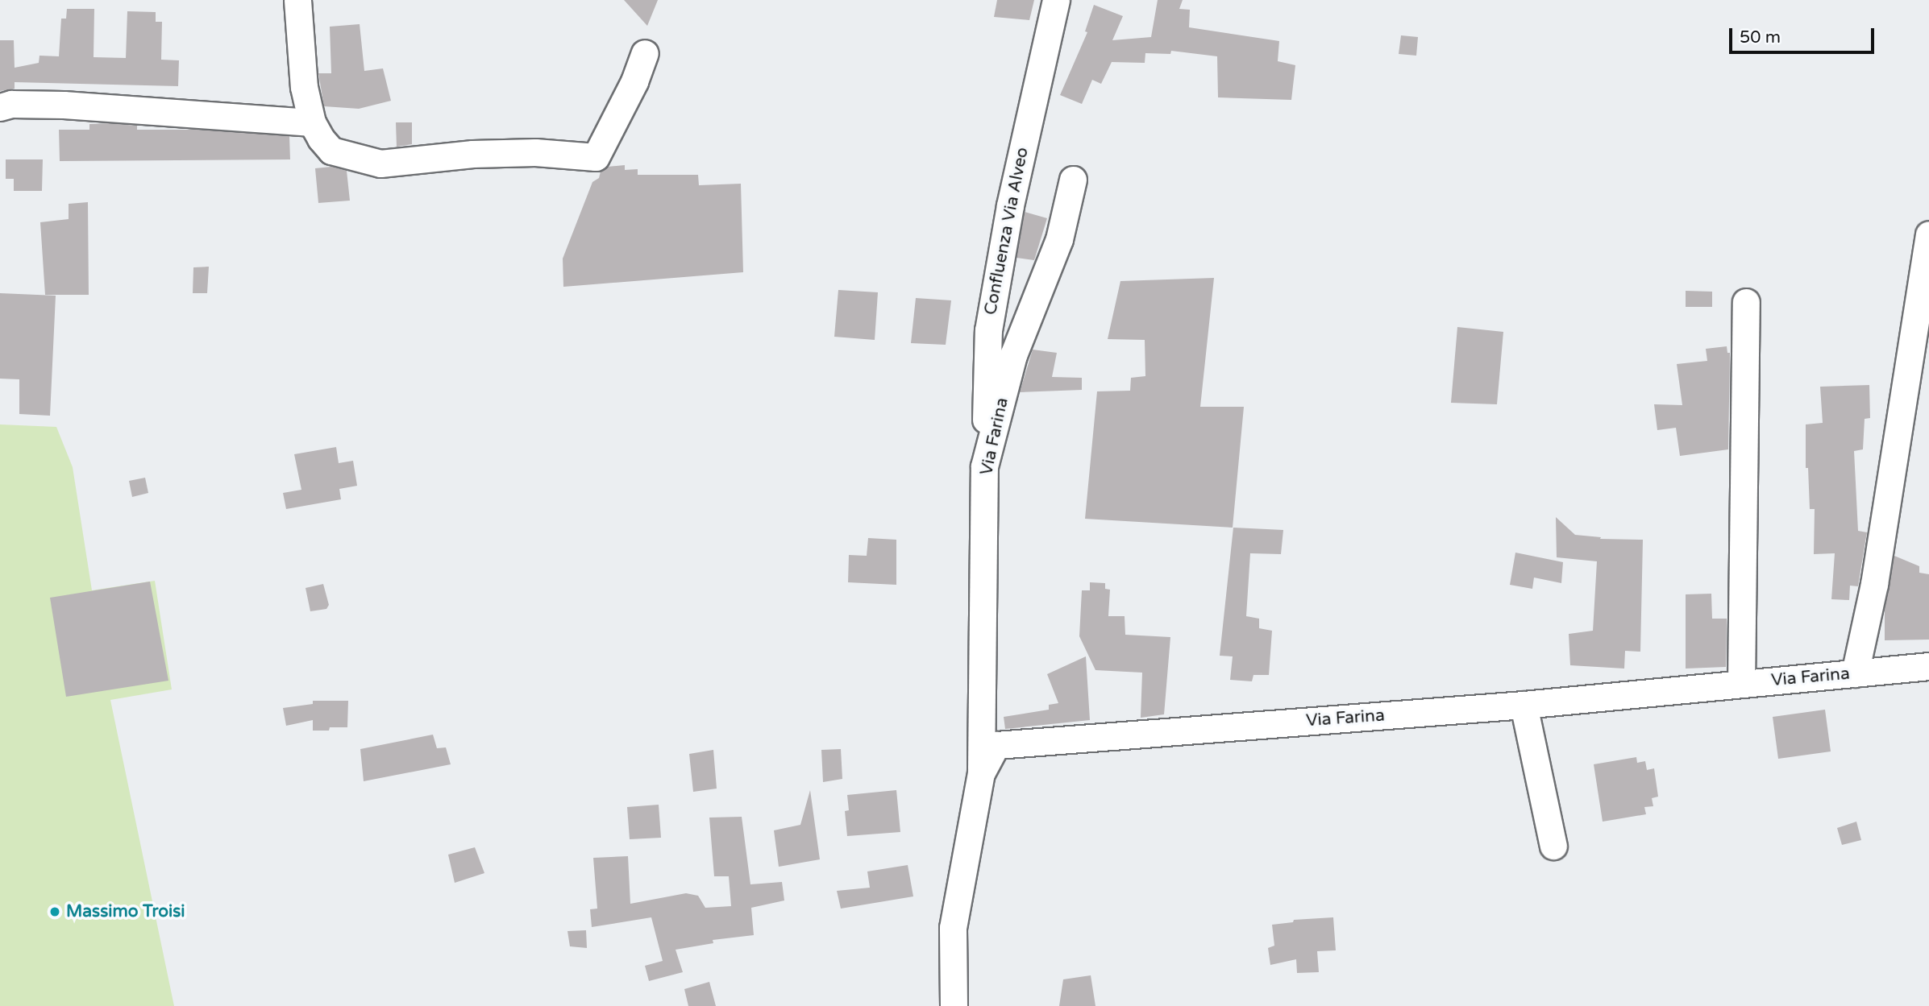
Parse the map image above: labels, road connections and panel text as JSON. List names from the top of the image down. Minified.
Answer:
{"streets":{"street":["Confluenza Via Alveo","Via Farina"]},"crossings":[["Confluenza Via Alveo","Via Farina"]],"places":["Massimo Troisi"],"scale_bar":"50 m"}
